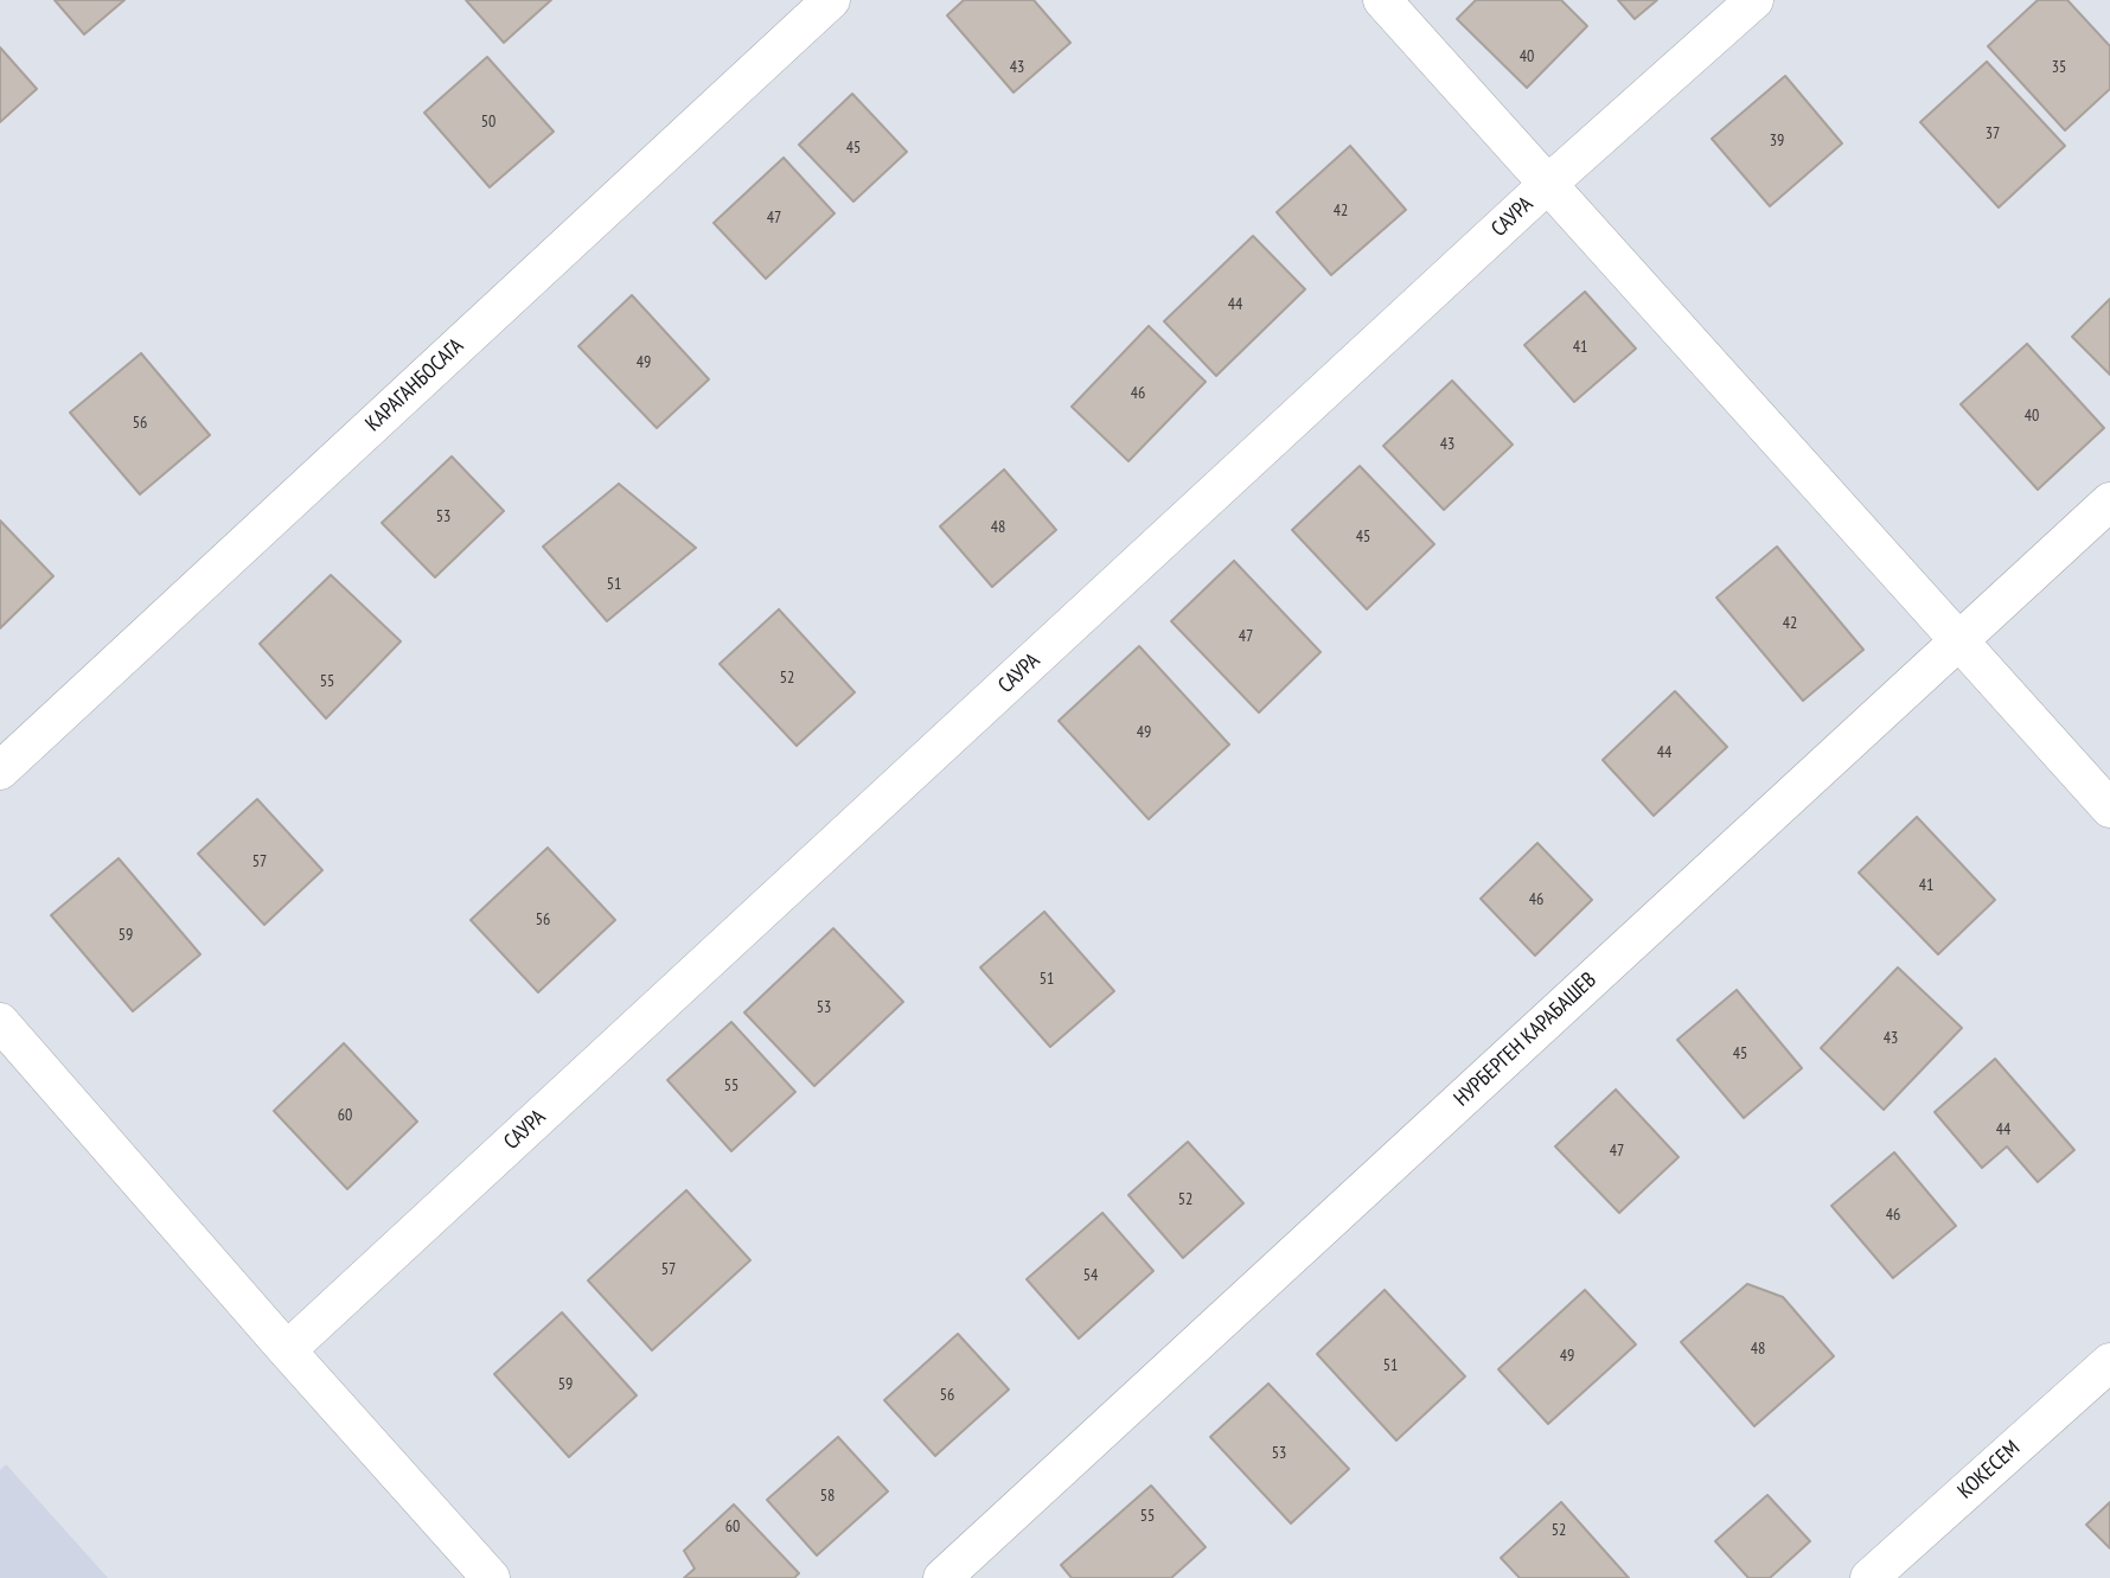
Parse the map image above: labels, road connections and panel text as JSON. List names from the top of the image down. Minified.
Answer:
{"streets":{"street":["САУРА","КАРАГАНБОСАГА","НУРБЕРГЕН КАРАБАШЕВ","КОКЕСЕМ"]},"house_numbers":["40","43","35","50","37","39","45","42","47","44","41","49","46","40","56","43","53","48","45","51","42","47","52","55","49","44","57","41","46","56","59","51","53","43","45","55","60","44","47","52","46","57","54","48","49","51","59","56","53","58","55","60","52"]}
